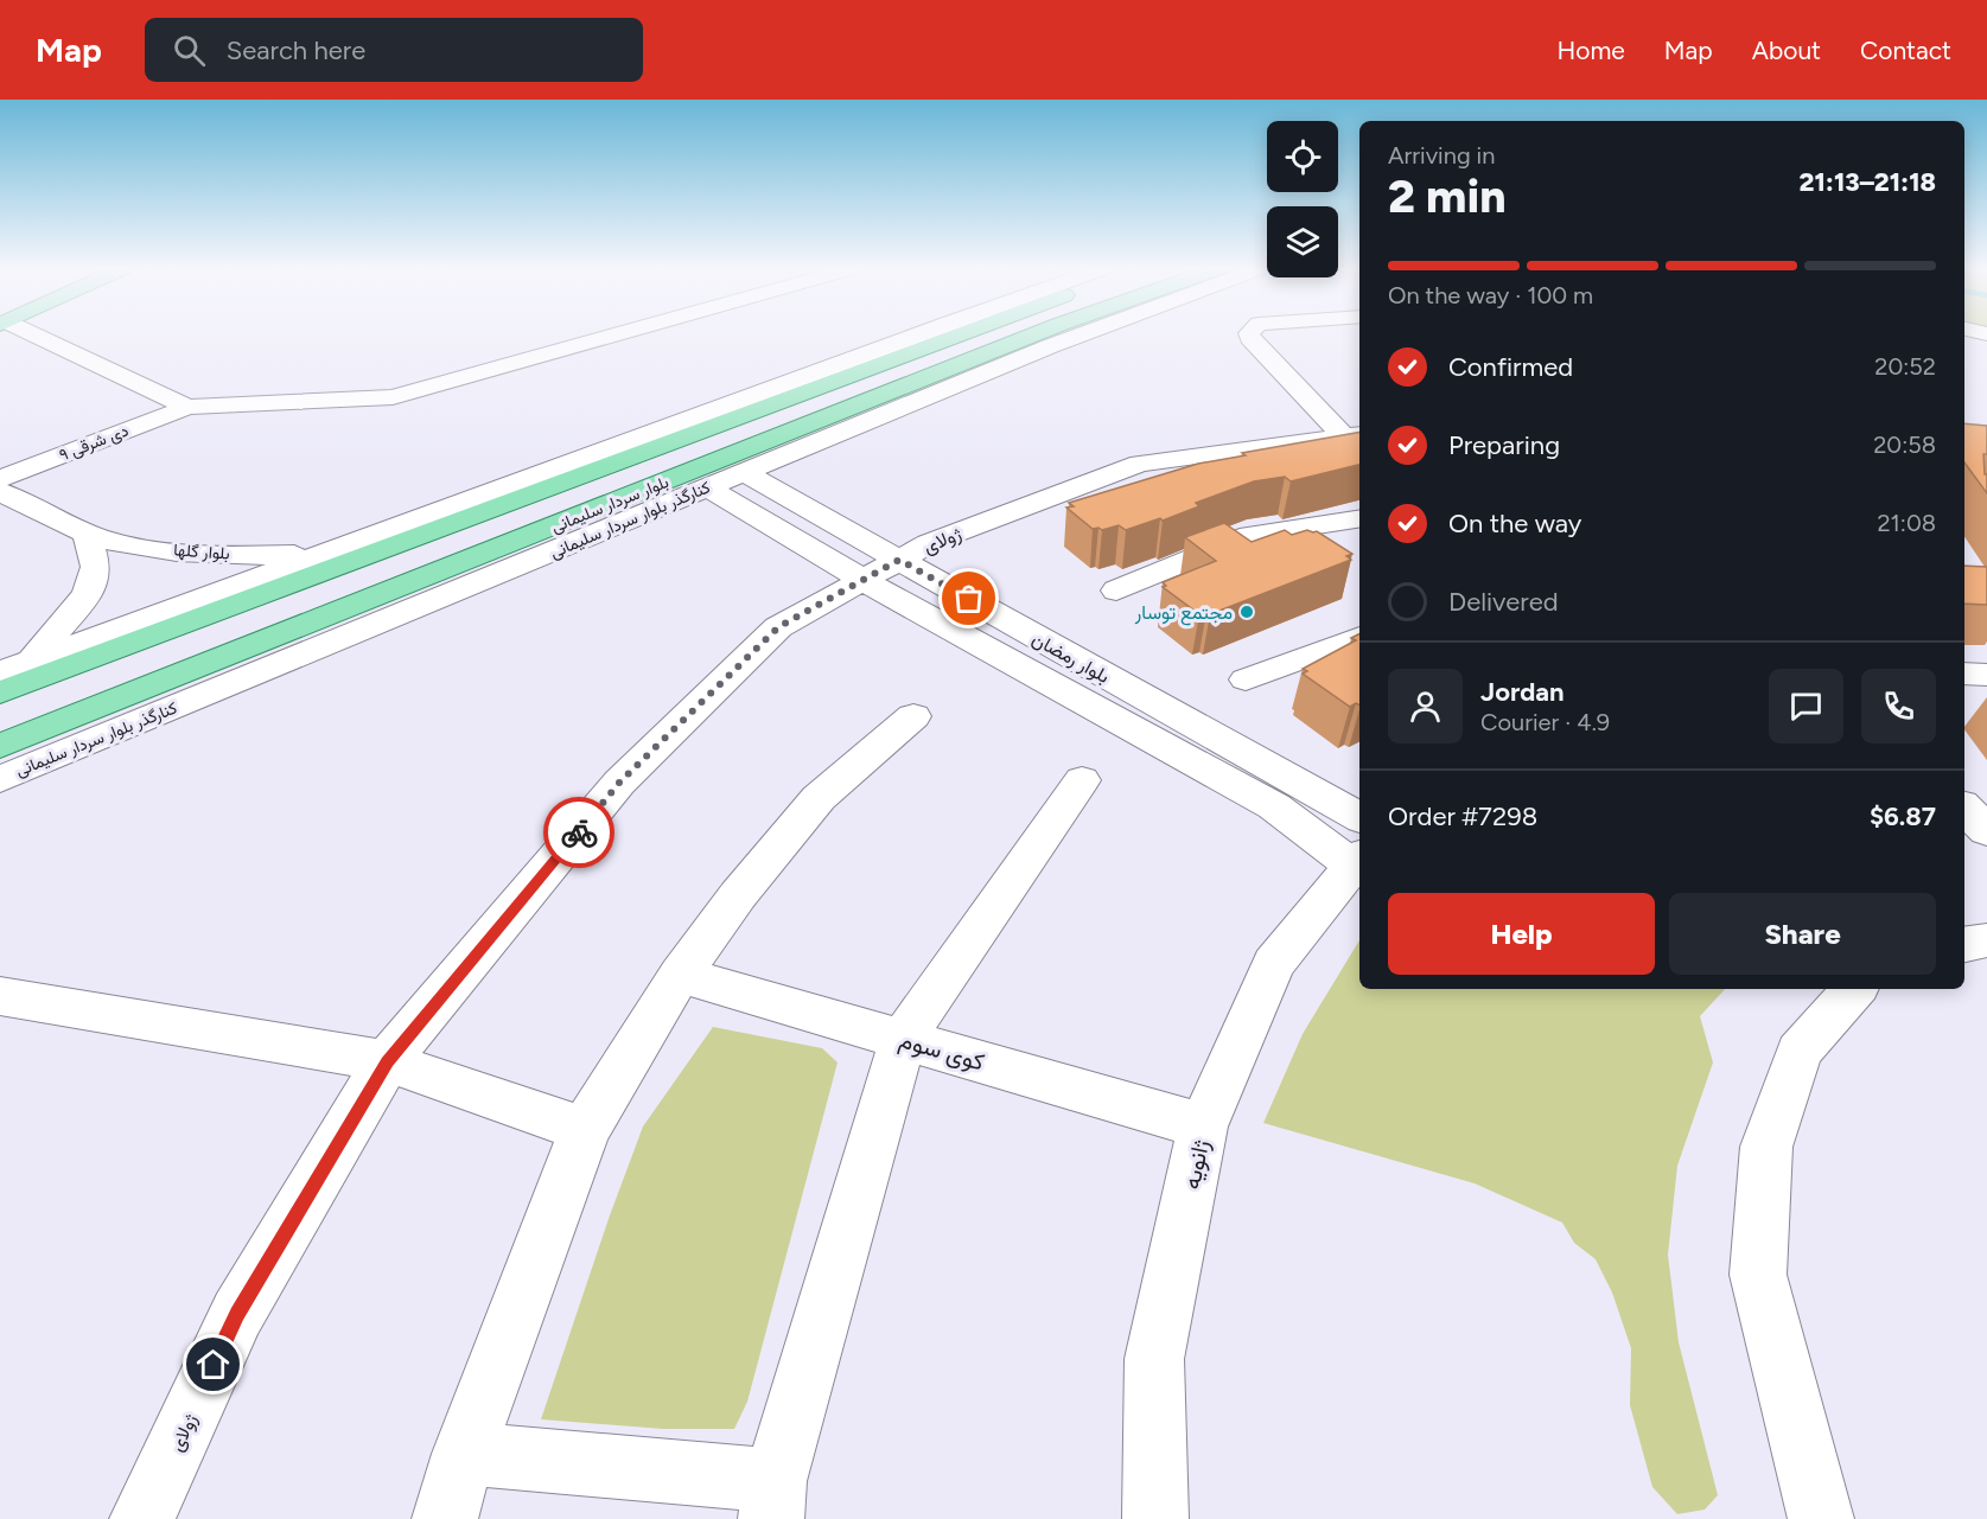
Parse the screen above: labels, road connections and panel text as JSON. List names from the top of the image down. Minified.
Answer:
{"streets":{"main road":["بلوار سردار سلیمانی"],"street":["۹ دی شرقی","کنارگذر بلوار سردار سلیمانی","ژولای","بلوار گلها","بلوار رمضان","کوی سوم","ژانویه"]},"crossings":[["بلوار سردار سلیمانی","کنارگذر بلوار سردار سلیمانی"],["کنارگذر بلوار سردار سلیمانی","بلوار رمضان"],["ژولای","بلوار رمضان"],["بلوار رمضان","ژانویه"],["کوی سوم","ژانویه"]],"places":["مجتمع توسار"],"page":{"header":"Map","search":"Search here","nav":["Home","Map","About","Contact"],"heading":["2 min","Arriving in","21:13–21:18"],"panel":["Jordan","Courier · 4.9","Order #7298","$6.87"],"bar":"On the way · 100 m","list":[["Confirmed","20:52"],["Preparing","20:58"],["On the way","21:08"],"Delivered"],"buttons":["Help","Share"]}}
